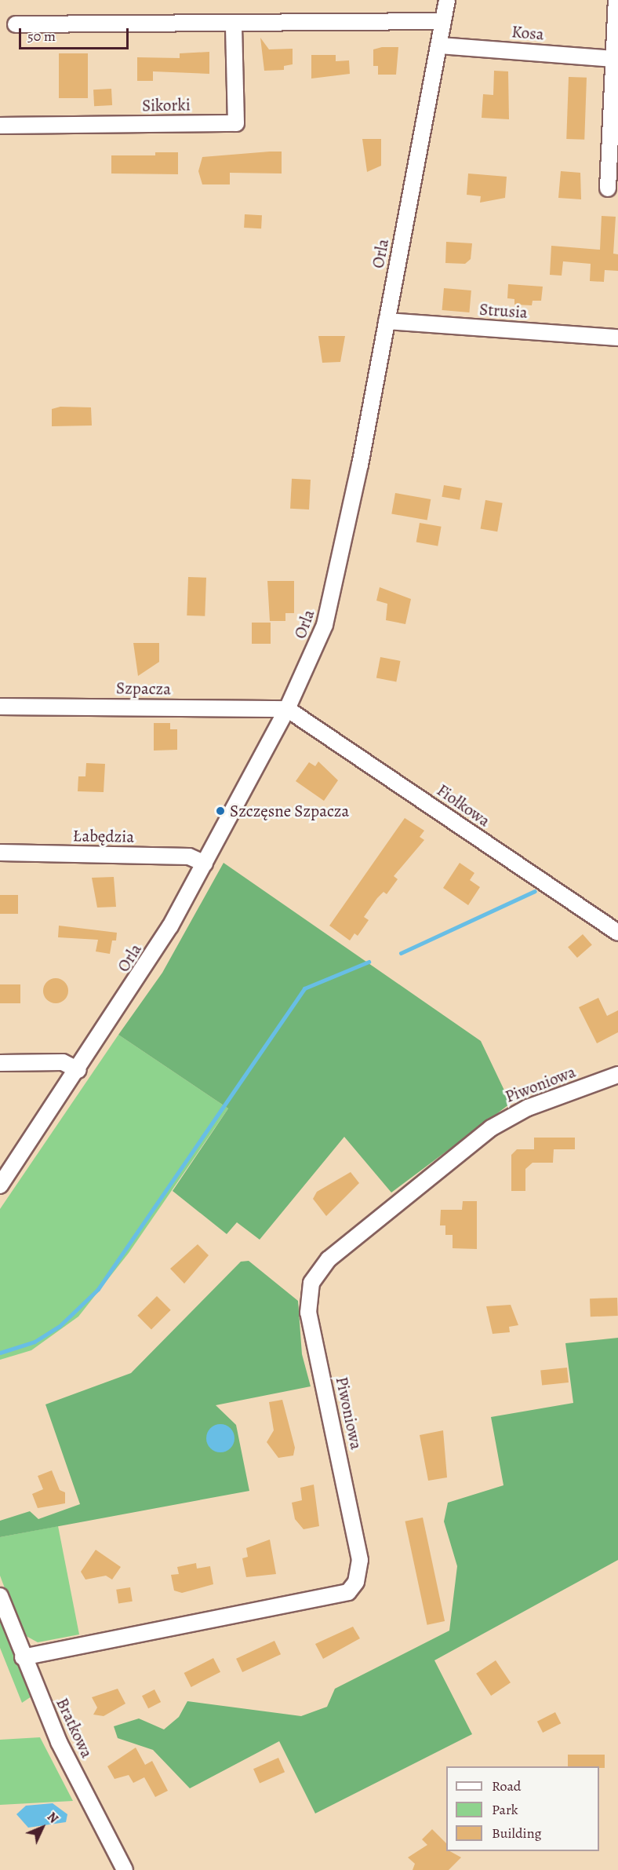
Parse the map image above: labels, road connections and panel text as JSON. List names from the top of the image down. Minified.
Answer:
{"streets":{"street":["Kosa","Sikorki","Orla","Strusia","Szpacza","Fiołkowa","Łabędzia","Piwoniowa","Bratkowa"]},"crossings":[["Kosa","Orla"],["Orla","Strusia"],["Orla","Szpacza"],["Orla","Fiołkowa"],["Orla","Łabędzia"],["Szpacza","Fiołkowa"],["Piwoniowa","Bratkowa"]],"places":["Szczęsne Szpacza"],"legend":["Road","Park","Building"],"scale_bar":"50 m","north":"top right"}
